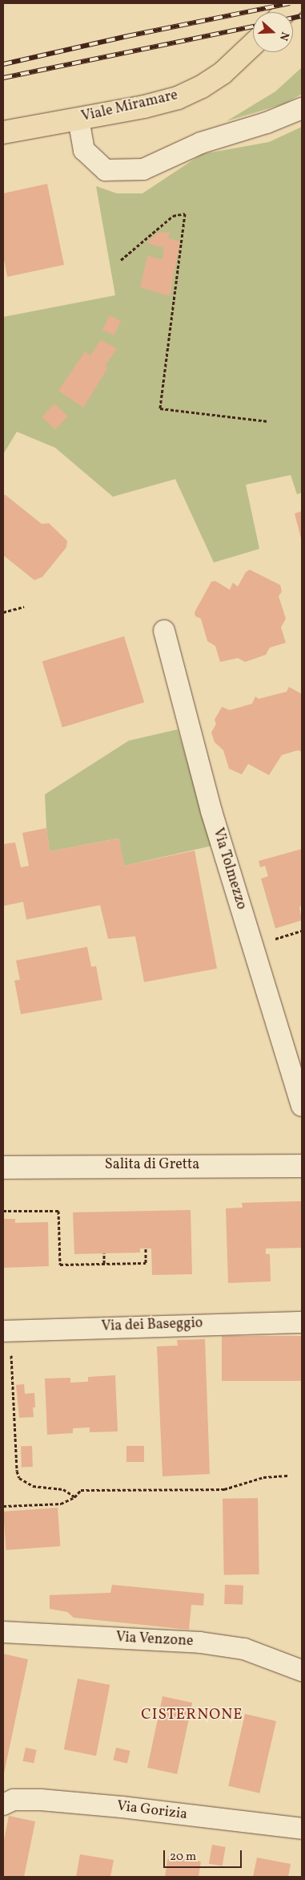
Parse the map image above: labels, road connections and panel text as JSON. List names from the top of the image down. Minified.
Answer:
{"streets":{"main road":["Viale Miramare","Salita di Gretta"],"street":["Via Tolmezzo","Via dei Baseggio","Via Venzone","Via Gorizia"]},"districts":["CISTERNONE"],"scale_bar":"20 m","north":"right"}
